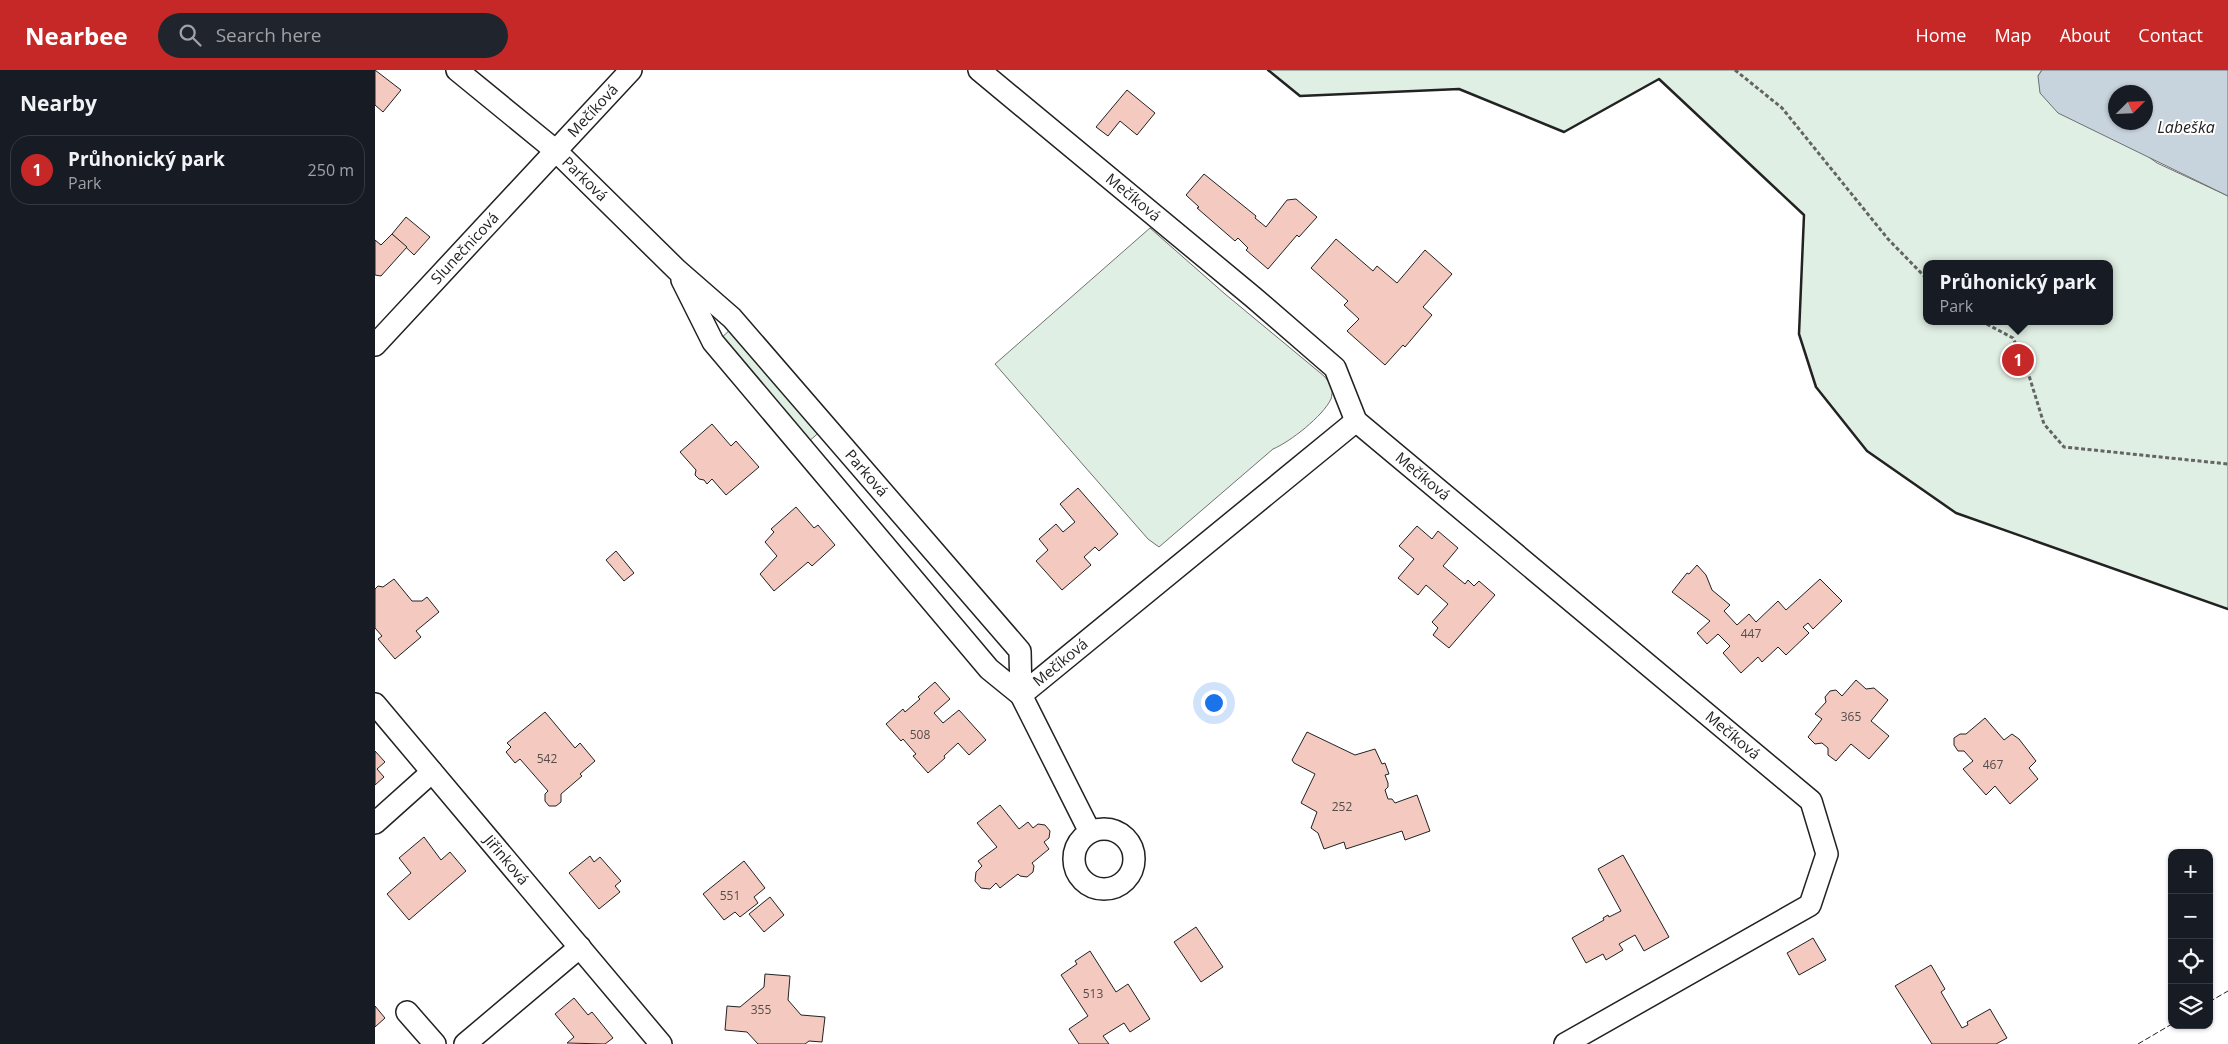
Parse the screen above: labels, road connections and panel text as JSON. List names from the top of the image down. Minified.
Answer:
{"streets":{"street":["Mečíková","Parková","Slunečnicová","Jiřinková"]},"crossings":[["Mečíková","Parková"],["Mečíková","Slunečnicová"],["Parková","Slunečnicová"]],"water":["Labeška"],"house_numbers":["447","365","508","542","467","252","551","513","355"],"north":"top right","page":{"header":"Nearbee","search":"Search here","nav":["Home","Map","About","Contact"],"heading":"Nearby","list":[{"mark":"1","name":"Průhonický park","note":"Park","value":"250 m"}],"popup":["Průhonický park","Park"],"pins":"1","map_buttons":["+","−"]}}
